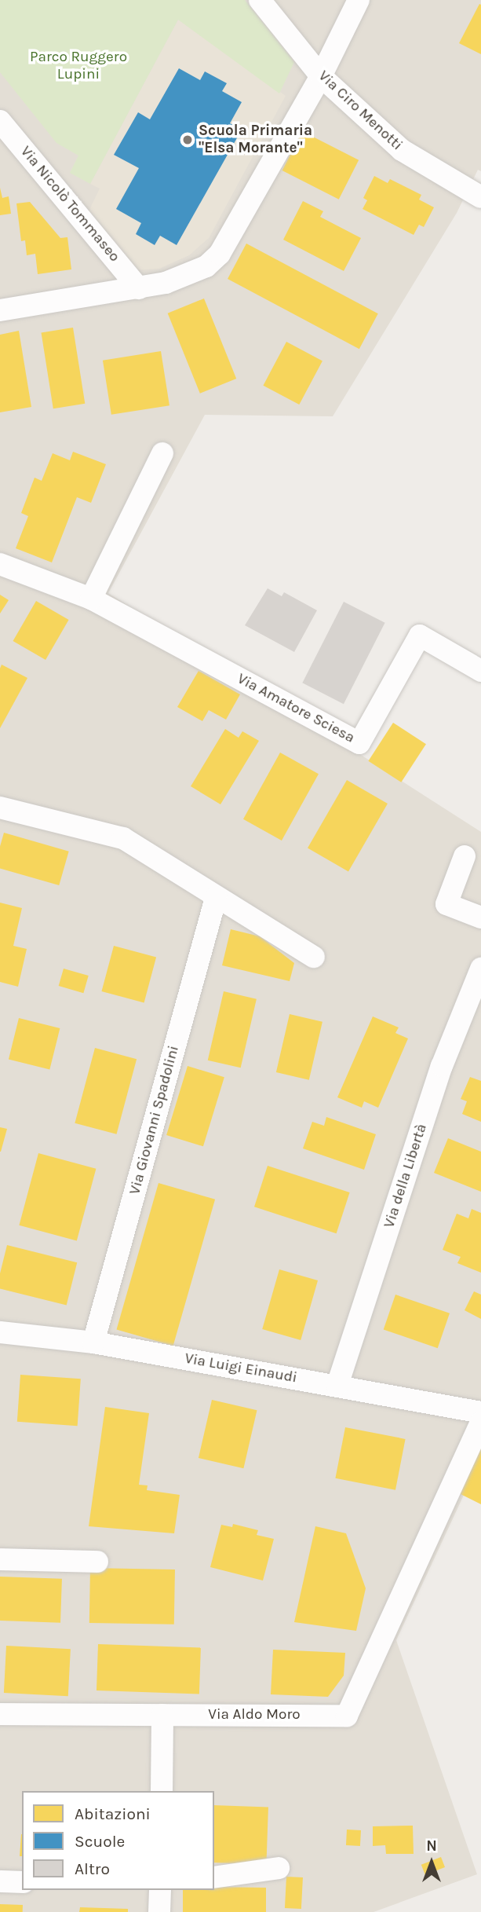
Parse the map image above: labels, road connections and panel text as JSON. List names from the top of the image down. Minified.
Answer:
{"streets":{"street":["Via Ciro Menotti","Via Nicolò Tommaseo","Via Amatore Sciesa","Via Giovanni Spadolini","Via della Libertà","Via Luigi Einaudi","Via Aldo Moro"]},"crossings":[["Via Giovanni Spadolini","Via Luigi Einaudi"],["Via della Libertà","Via Luigi Einaudi"]],"parks":["Parco Ruggero Lupini"],"places":["Scuola Primaria \"Elsa Morante\""],"legend":["Abitazioni","Scuole","Altro"],"north":"top"}
